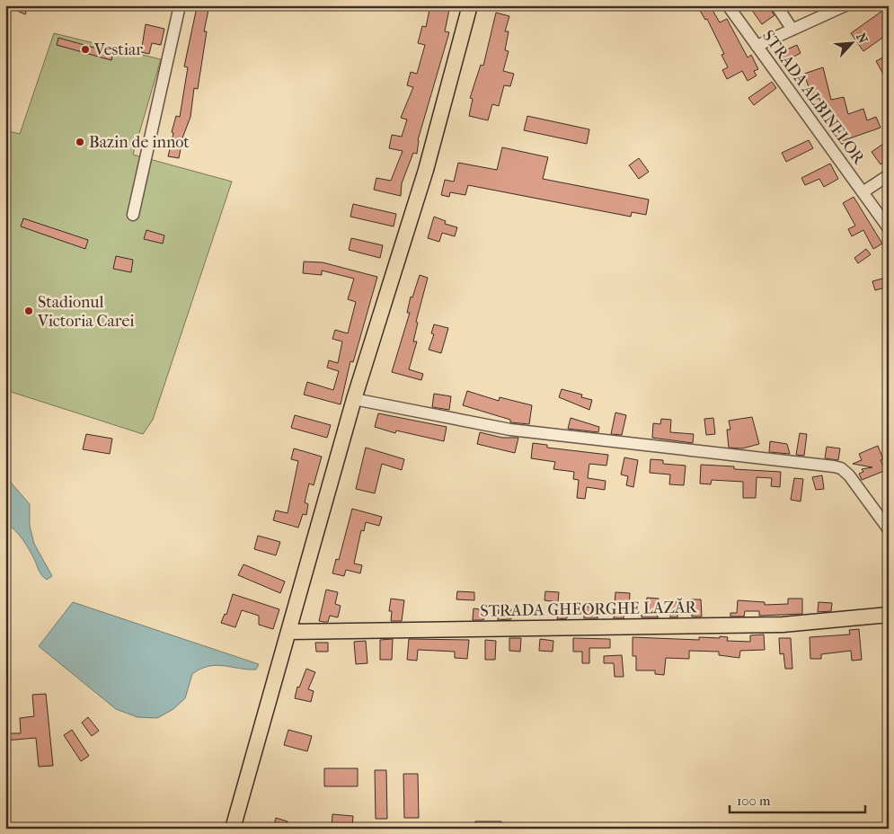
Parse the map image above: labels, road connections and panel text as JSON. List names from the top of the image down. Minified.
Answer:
{"streets":{"main road":["STRADA GHEORGHE LAZĂR"],"street":["STRADA ALBINELOR"]},"places":["Vestiar","Bazin de innot","Stadionul Victoria Carei"],"scale_bar":"100 m","north":"top right"}
